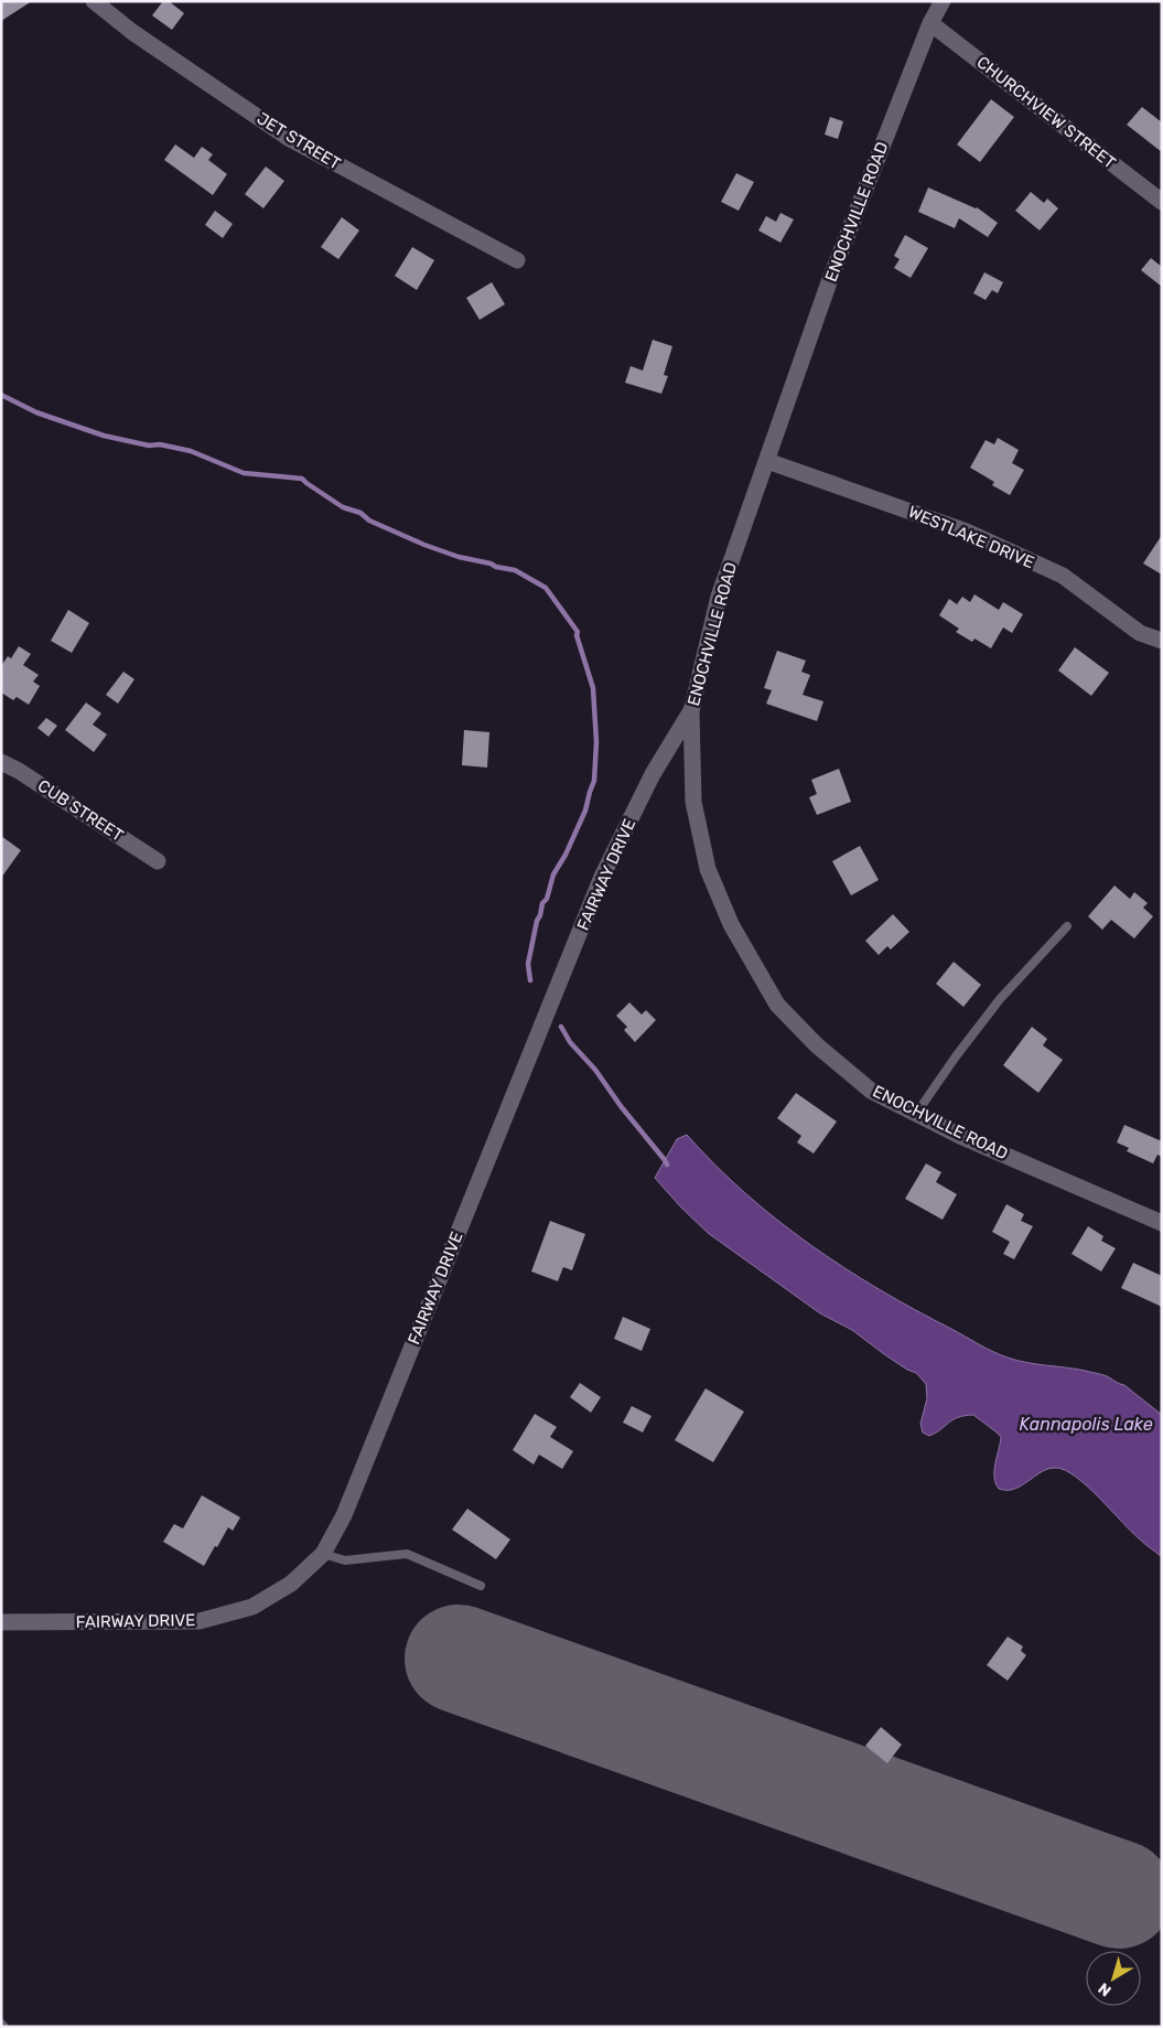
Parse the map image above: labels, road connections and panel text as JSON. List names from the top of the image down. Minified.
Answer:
{"streets":{"street":["CHURCHVIEW STREET","JET STREET","ENOCHVILLE ROAD","WESTLAKE DRIVE","CUB STREET","FAIRWAY DRIVE"]},"crossings":[["CHURCHVIEW STREET","ENOCHVILLE ROAD"],["ENOCHVILLE ROAD","WESTLAKE DRIVE"],["ENOCHVILLE ROAD","FAIRWAY DRIVE"]],"water":["Kannapolis Lake"],"north":"bottom left"}
